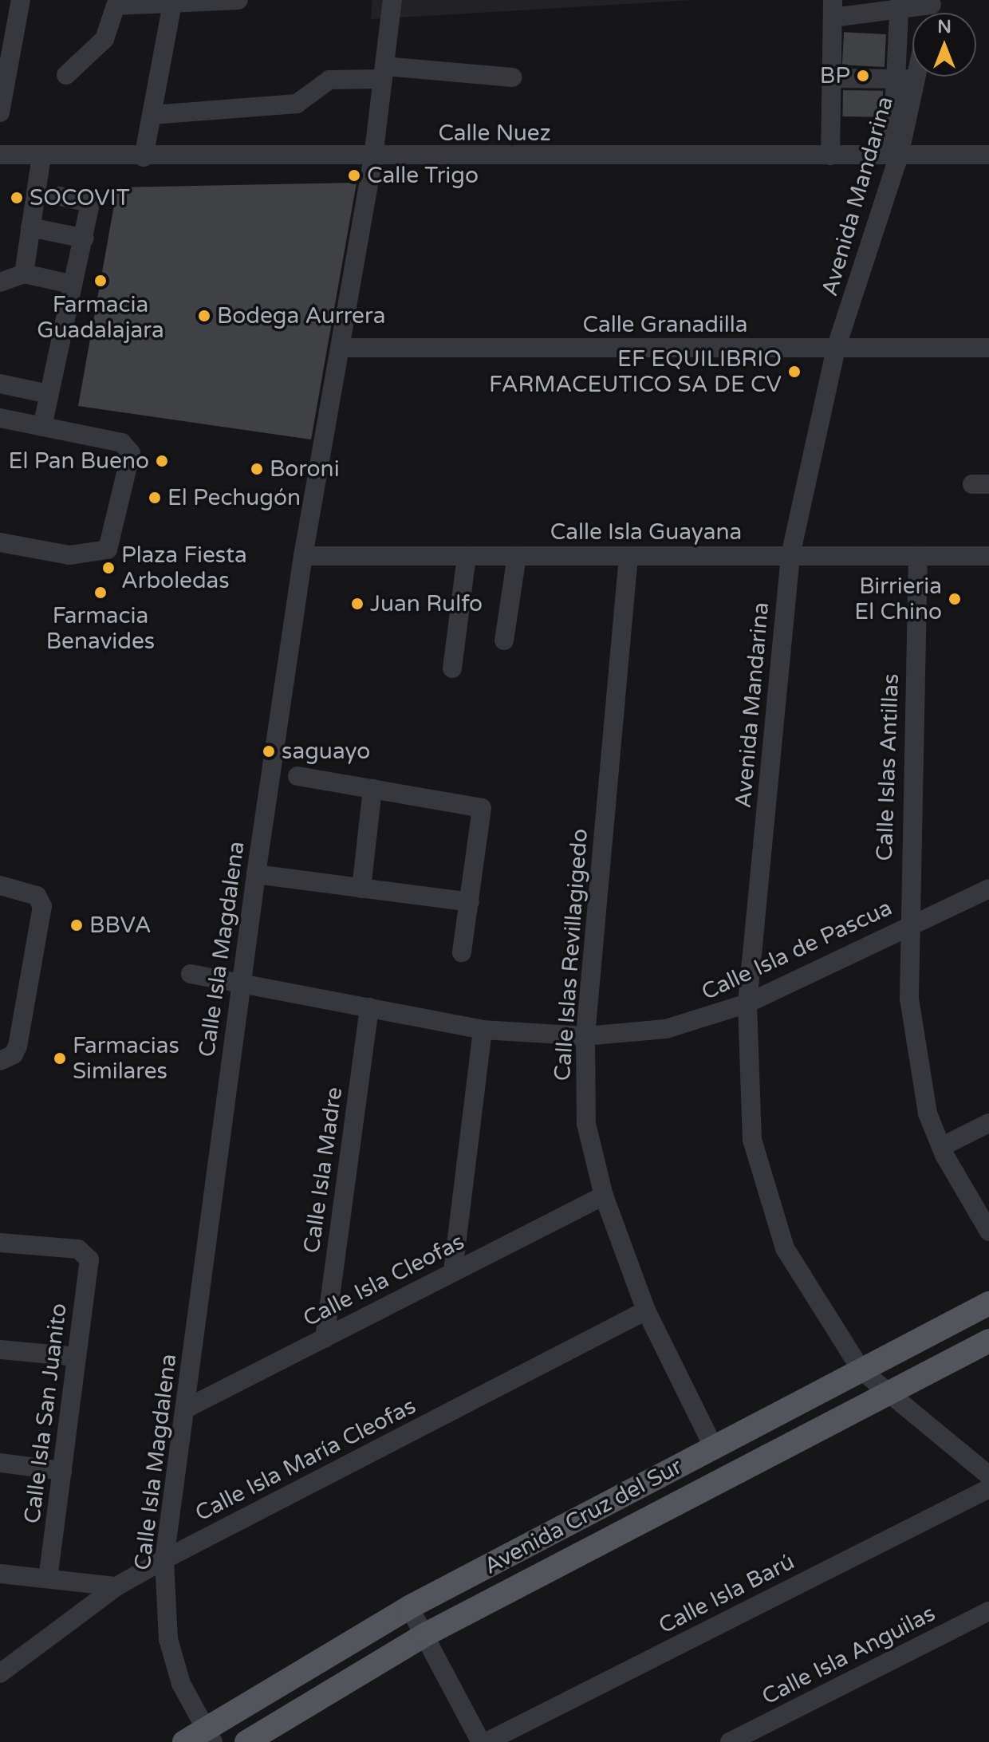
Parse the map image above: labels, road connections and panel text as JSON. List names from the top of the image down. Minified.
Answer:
{"streets":{"main road":["Avenida Cruz del Sur"],"street":["Calle Nuez","Avenida Mandarina","Calle Granadilla","Calle Isla Guayana","Calle Islas Antillas","Calle Isla Magdalena","Calle Isla de Pascua","Calle Islas Revillagigedo","Calle Isla Madre","Calle Isla Cleofas","Calle Isla San Juanito","Calle Isla María Cleofas","Calle Isla Barú","Calle Isla Anguilas"]},"crossings":[["Calle Nuez","Avenida Mandarina"],["Calle Nuez","Calle Isla Magdalena"],["Avenida Mandarina","Calle Granadilla"],["Avenida Mandarina","Calle Isla Guayana"],["Avenida Mandarina","Calle Isla de Pascua"],["Avenida Mandarina","Avenida Cruz del Sur"],["Calle Granadilla","Calle Isla Magdalena"],["Calle Isla Guayana","Calle Islas Antillas"],["Calle Isla Guayana","Calle Isla Magdalena"],["Calle Isla Guayana","Calle Islas Revillagigedo"],["Calle Islas Antillas","Calle Isla de Pascua"],["Calle Isla Magdalena","Calle Isla de Pascua"],["Calle Isla Magdalena","Calle Isla Cleofas"],["Calle Isla Magdalena","Calle Isla María Cleofas"],["Calle Isla Magdalena","Avenida Cruz del Sur"],["Calle Isla de Pascua","Calle Islas Revillagigedo"],["Calle Isla de Pascua","Calle Isla Madre"],["Calle Islas Revillagigedo","Calle Isla Cleofas"],["Calle Islas Revillagigedo","Calle Isla María Cleofas"],["Calle Islas Revillagigedo","Avenida Cruz del Sur"],["Calle Isla Madre","Calle Isla Cleofas"]],"places":["BP","Calle Trigo","SOCOVIT","Farmacia Guadalajara","Bodega Aurrera","EF EQUILIBRIO FARMACEUTICO SA DE CV","El Pan Bueno","Boroni","El Pechugón","Plaza Fiesta Arboledas","Farmacia Benavides","Birrieria El Chino","Juan Rulfo","saguayo","BBVA","Farmacias Similares"],"north":"top"}
